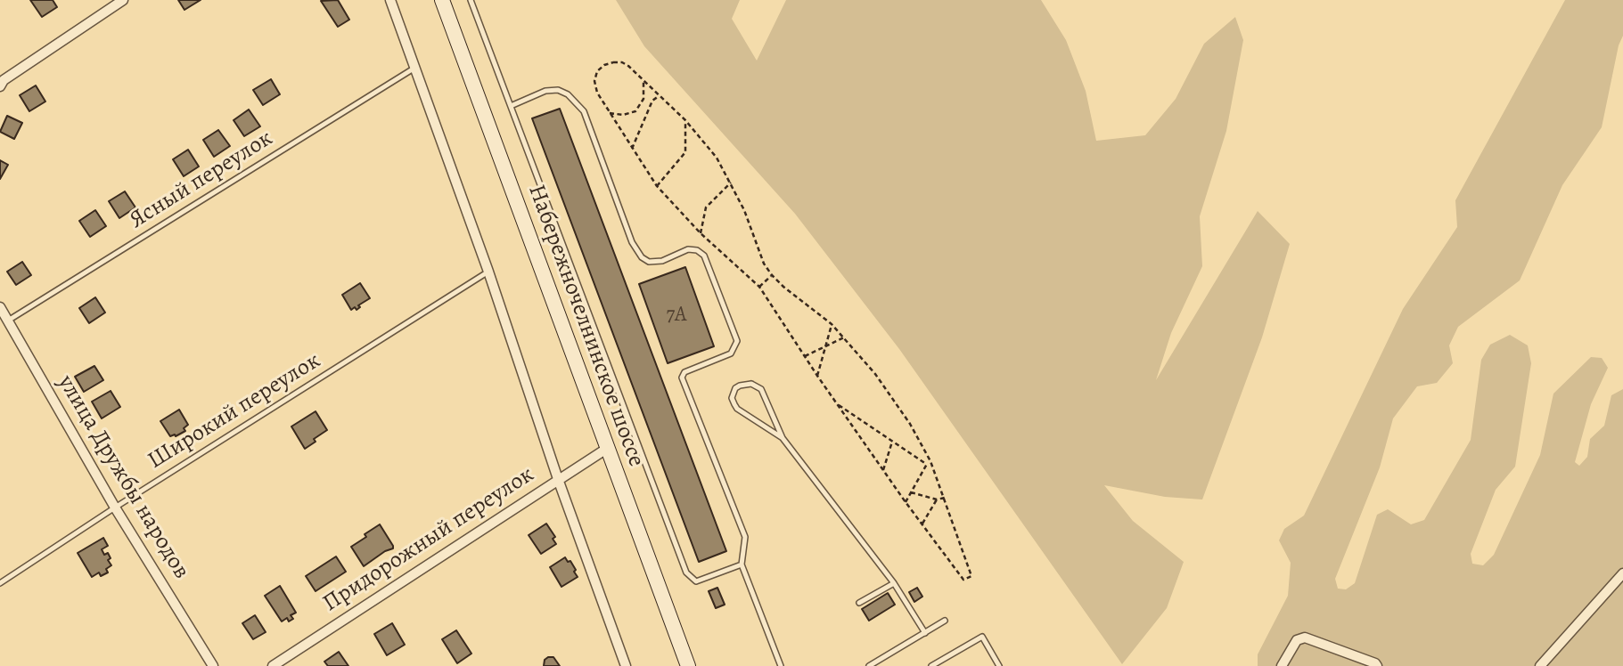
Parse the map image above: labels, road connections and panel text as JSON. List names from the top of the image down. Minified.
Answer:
{"streets":{"main road":["Набережночелнинское шоссе"],"street":["улица Дружбы народов","Придорожный переулок"],"lane":["Ясный переулок","Широкий переулок"]},"crossings":[["Ясный переулок","улица Дружбы народов"],["Набережночелнинское шоссе","Придорожный переулок"],["Широкий переулок","улица Дружбы народов"]],"house_numbers":["7А"]}
